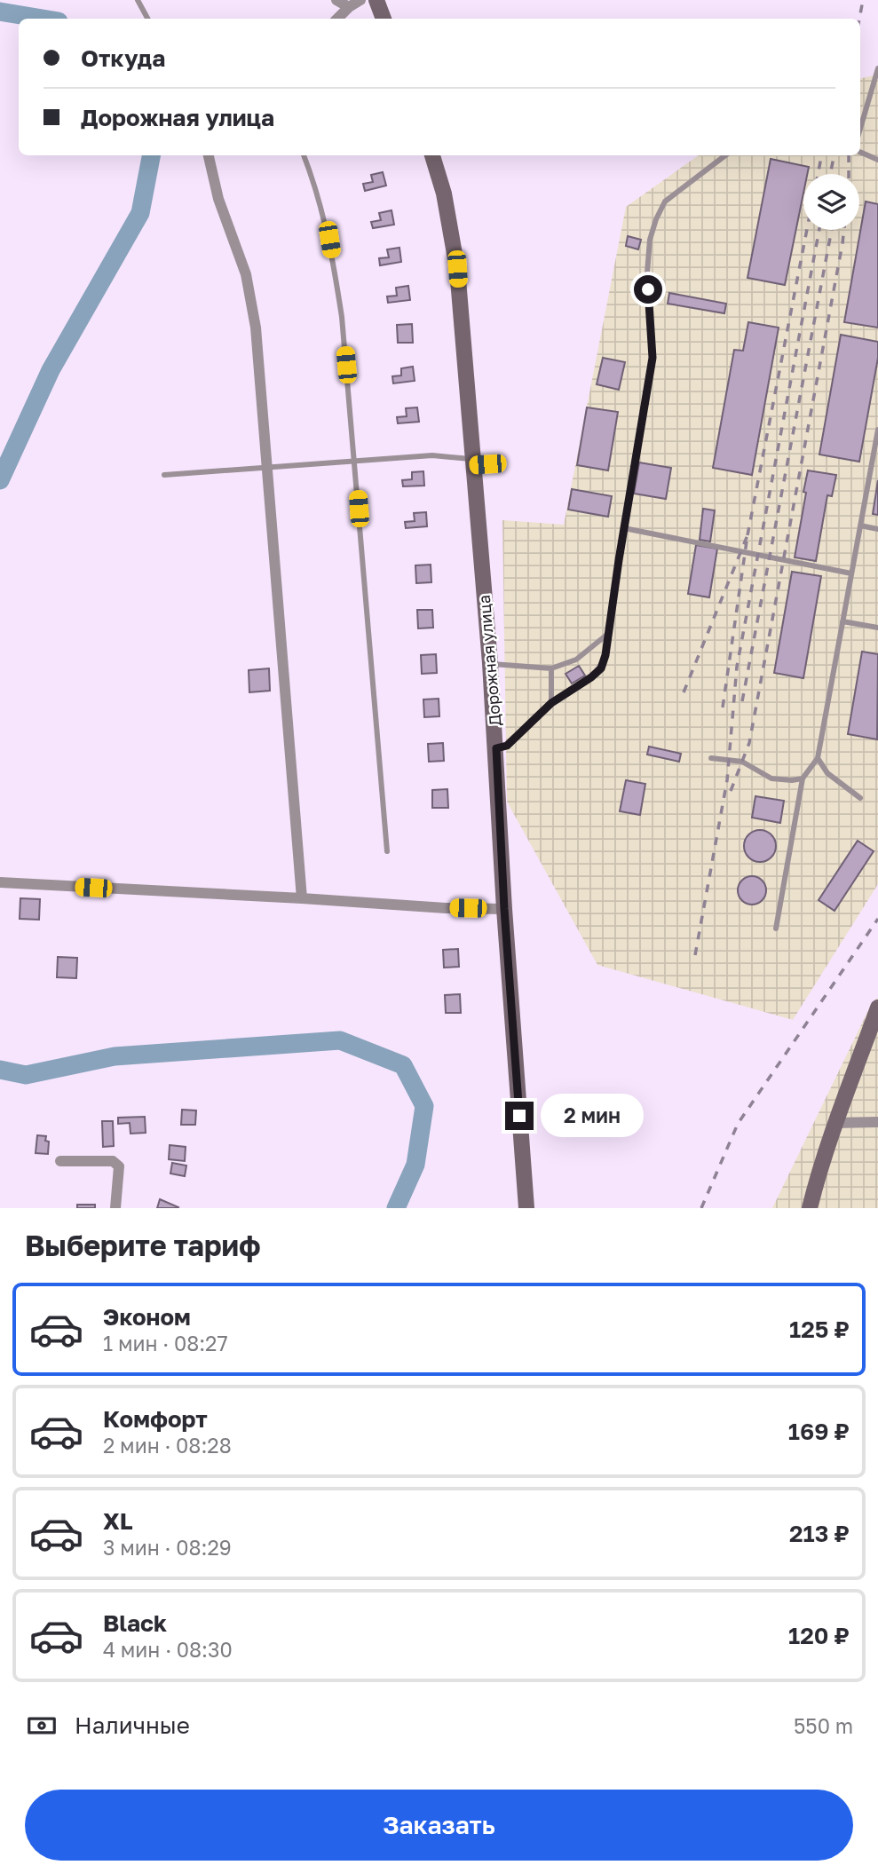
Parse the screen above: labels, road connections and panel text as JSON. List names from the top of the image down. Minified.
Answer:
{"streets":{"street":["Дорожная улица"]},"page":{"banner":["Откуда","Дорожная улица"],"bubble":"2 мин","heading":"Выберите тариф","list":[{"name":"Эконом","note":"1 мин · 08:27","value":"125 ₽"},{"name":"Комфорт","note":"2 мин · 08:28","value":"169 ₽"},{"name":"XL","note":"3 мин · 08:29","value":"213 ₽"},{"name":"Black","note":"4 мин · 08:30","value":"120 ₽"}],"pay":["Наличные","550 m"],"buttons":"Заказать"}}
